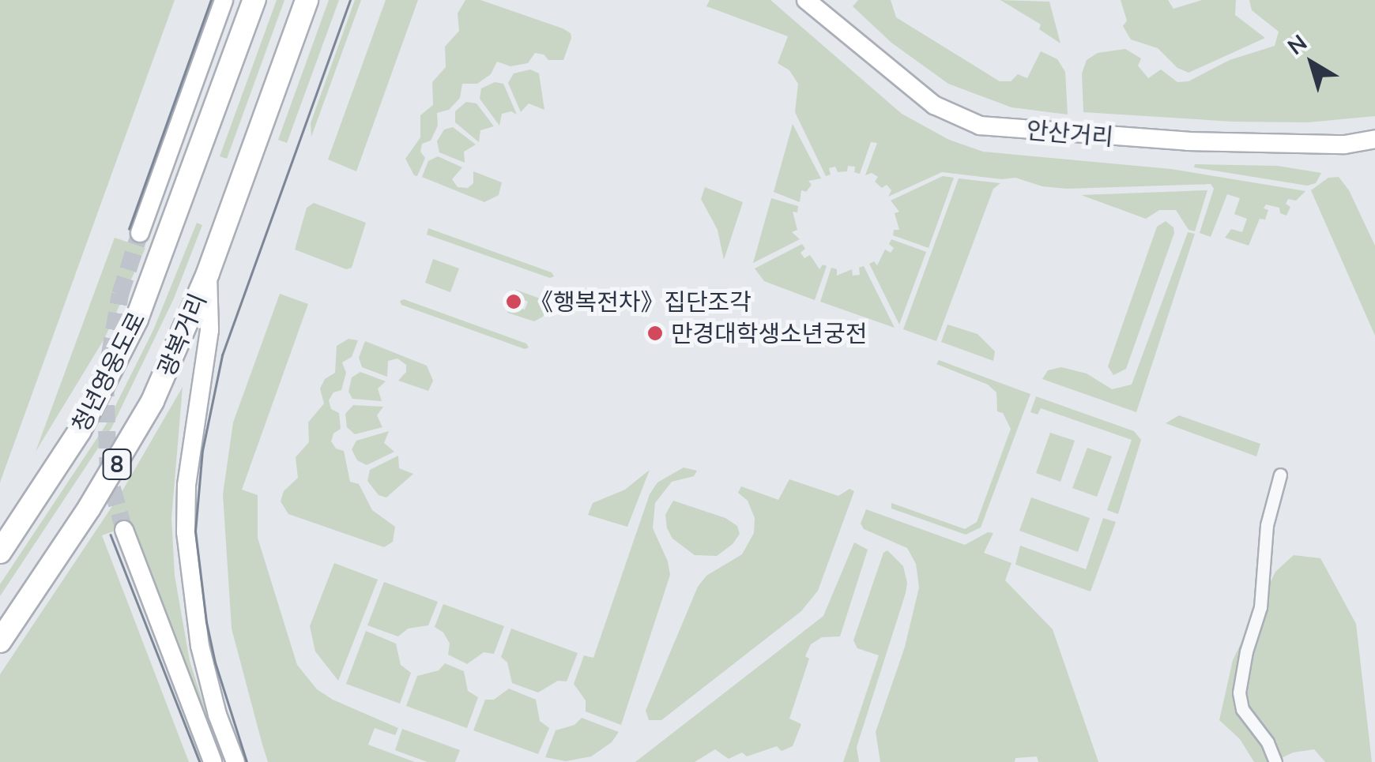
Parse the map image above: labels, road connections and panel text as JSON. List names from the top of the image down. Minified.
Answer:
{"streets":{"highway":["광복거리","청년영웅도로","8"],"main road":["안산거리"]},"places":["《행복전차》집단조각","만경대학생소년궁전"],"north":"top left"}
